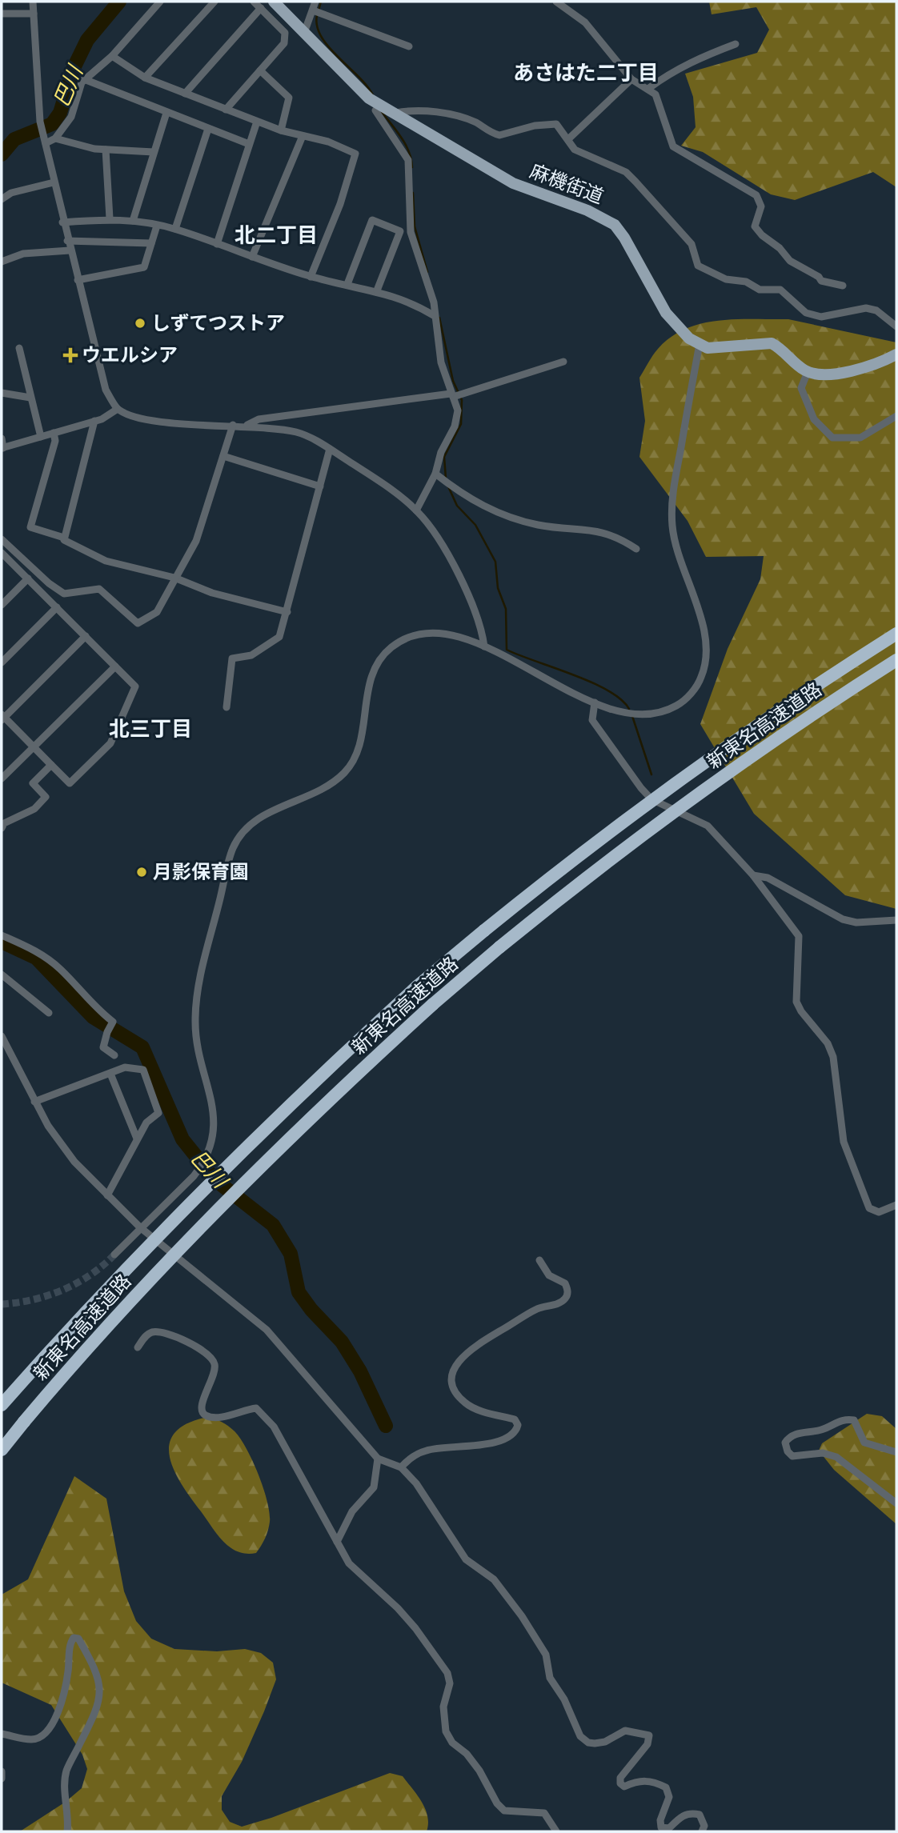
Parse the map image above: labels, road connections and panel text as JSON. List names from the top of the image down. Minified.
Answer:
{"streets":{"highway":["新東名高速道路"],"main road":["麻機街道"]},"districts":["あさはた二丁目","北二丁目","北三丁目"],"water":["巴川"],"places":{"other":["しずてつストア","月影保育園"],"health":["ウエルシア"]}}
